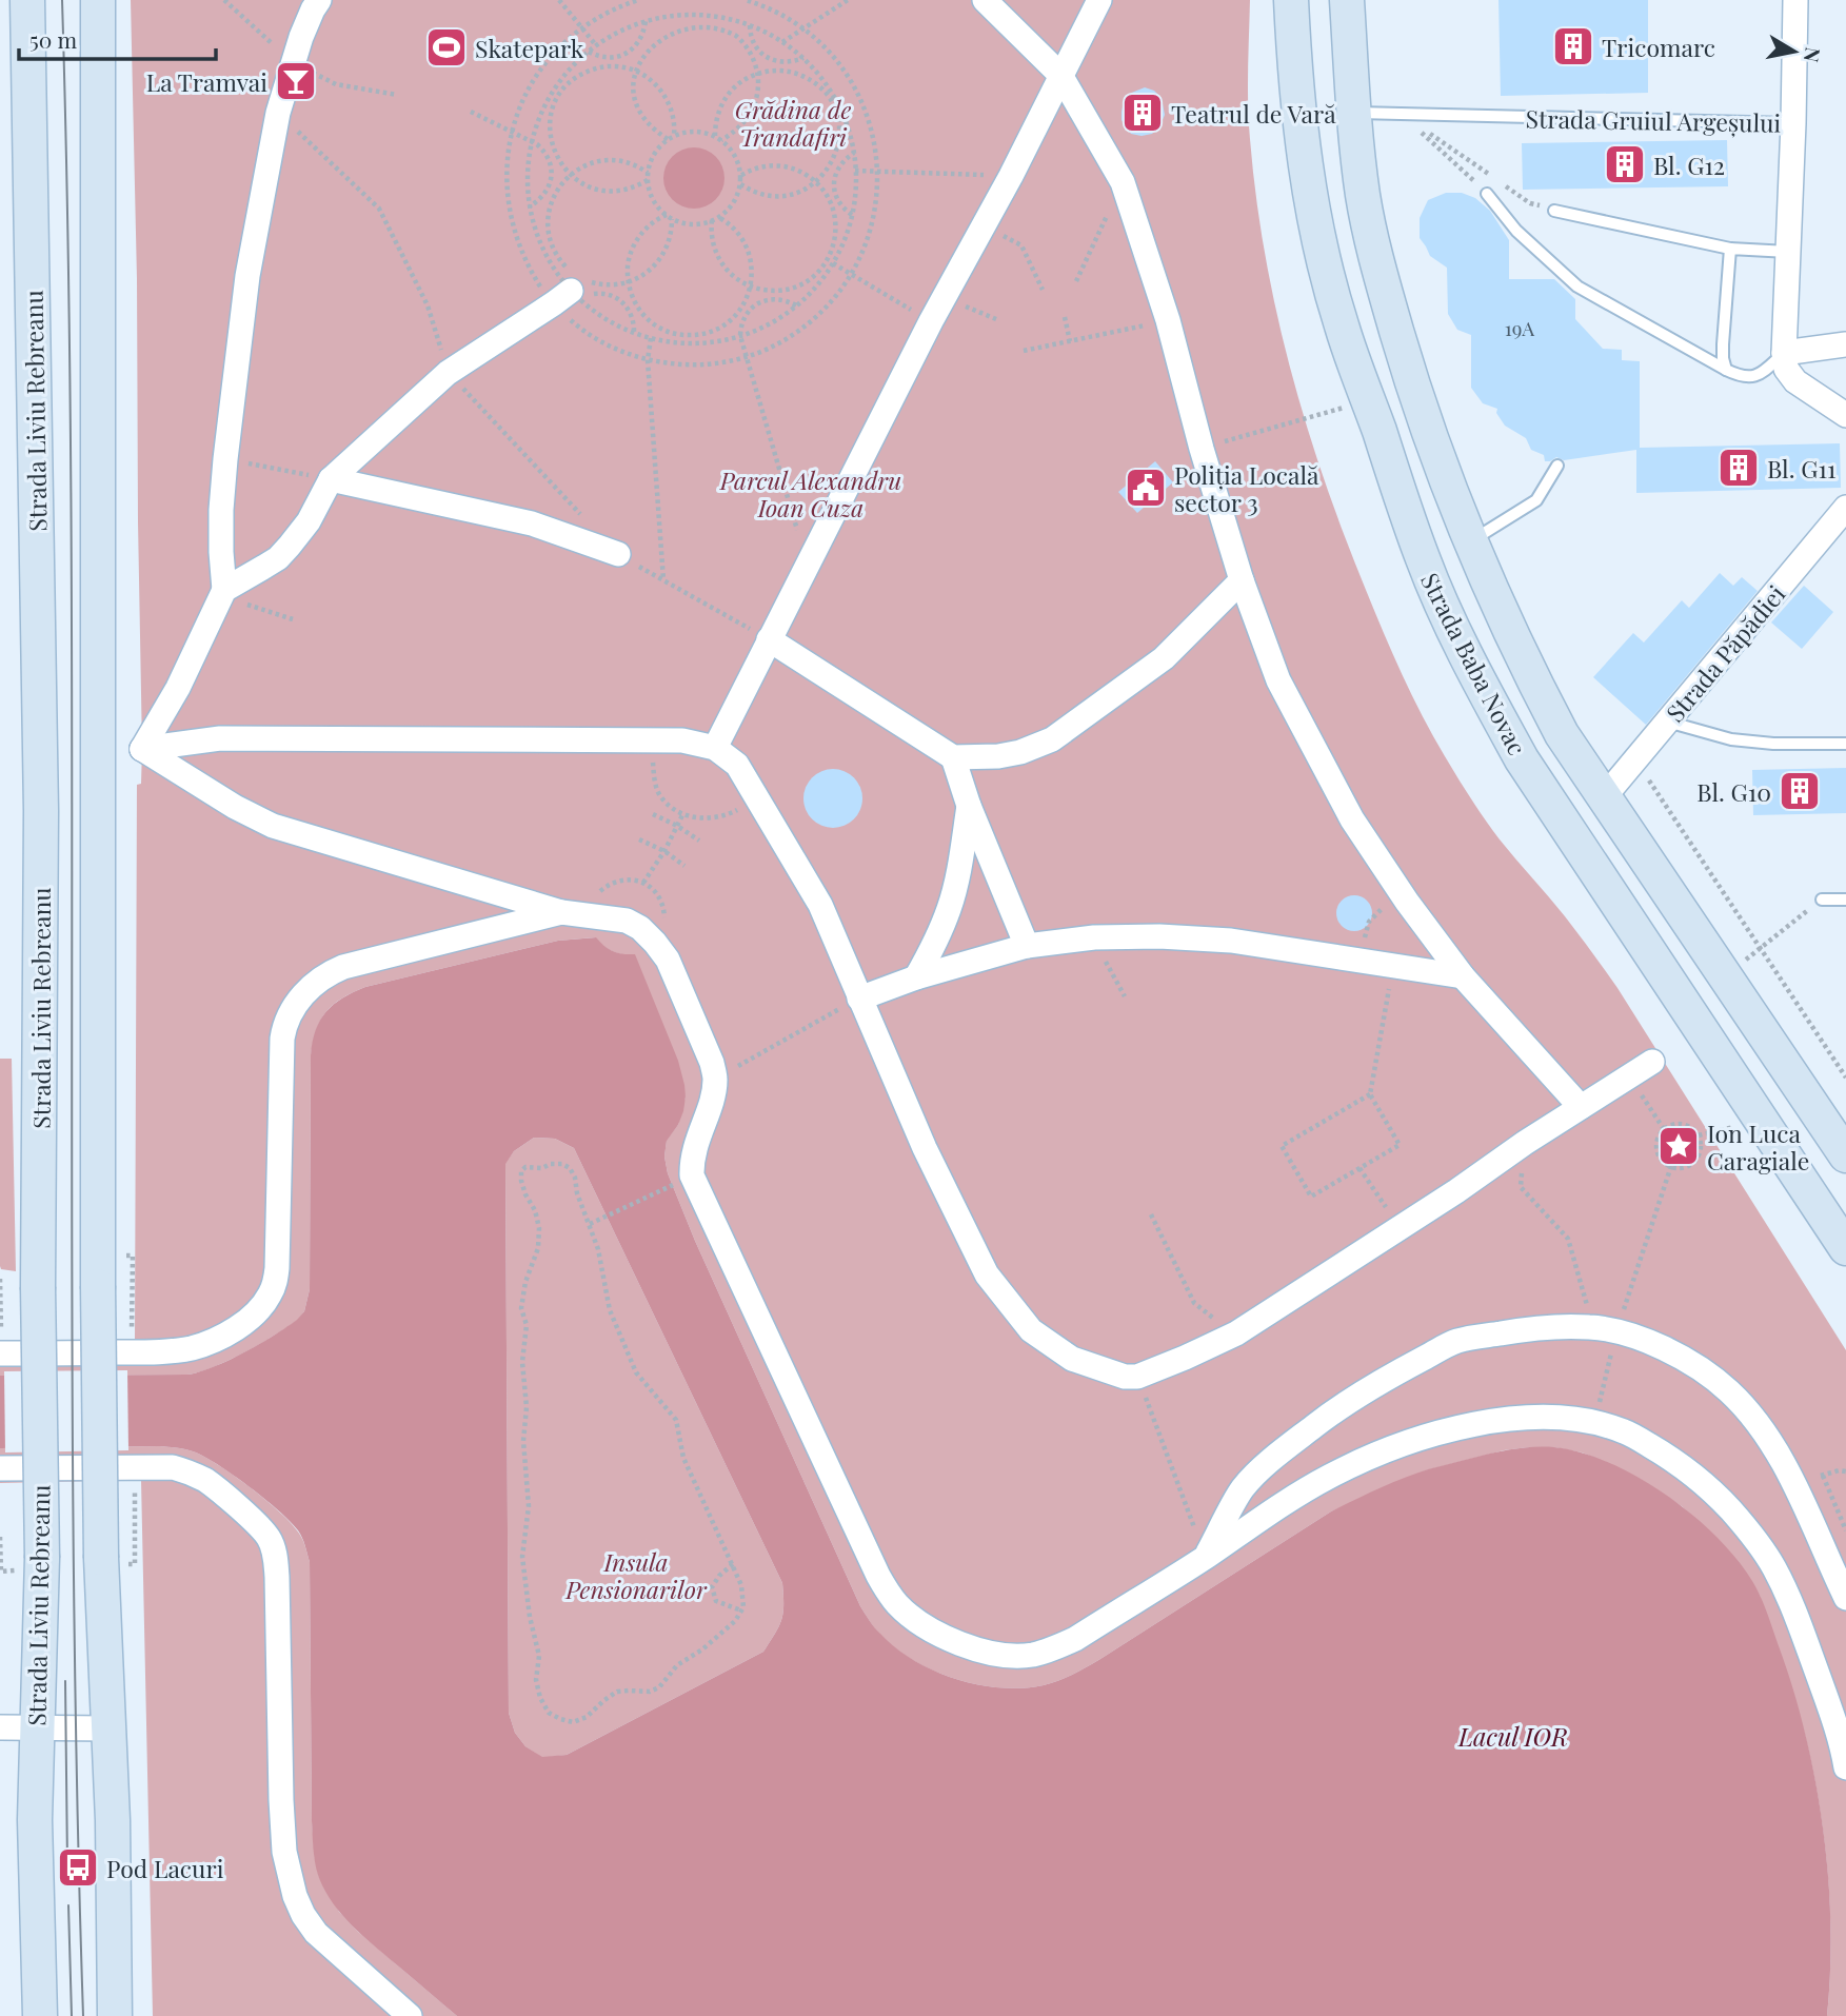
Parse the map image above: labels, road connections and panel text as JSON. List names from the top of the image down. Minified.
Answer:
{"streets":{"main road":["Strada Liviu Rebreanu","Strada Baba Novac"],"street":["Strada Gruiul Argeșului","Strada Păpădiei"]},"crossings":[["Strada Gruiul Argeșului","Strada Baba Novac"],["Strada Păpădiei","Strada Baba Novac"]],"water":["Lacul IOR"],"parks":["Grădina de Trandafiri","Parcul Alexandru Ioan Cuza","Insula Pensionarilor"],"places":{"building":["Tricomarc","Teatrul de Vară","Bl. G12","Bl. G11","Bl. G10"],"sports":["Skatepark"],"bar":["La Tramvai"],"public building":["Poliția Locală sector 3"],"place":["Ion Luca Caragiale"],"bus stop":["Pod Lacuri"]},"house_numbers":["19A"],"scale_bar":"50 m","north":"right"}
